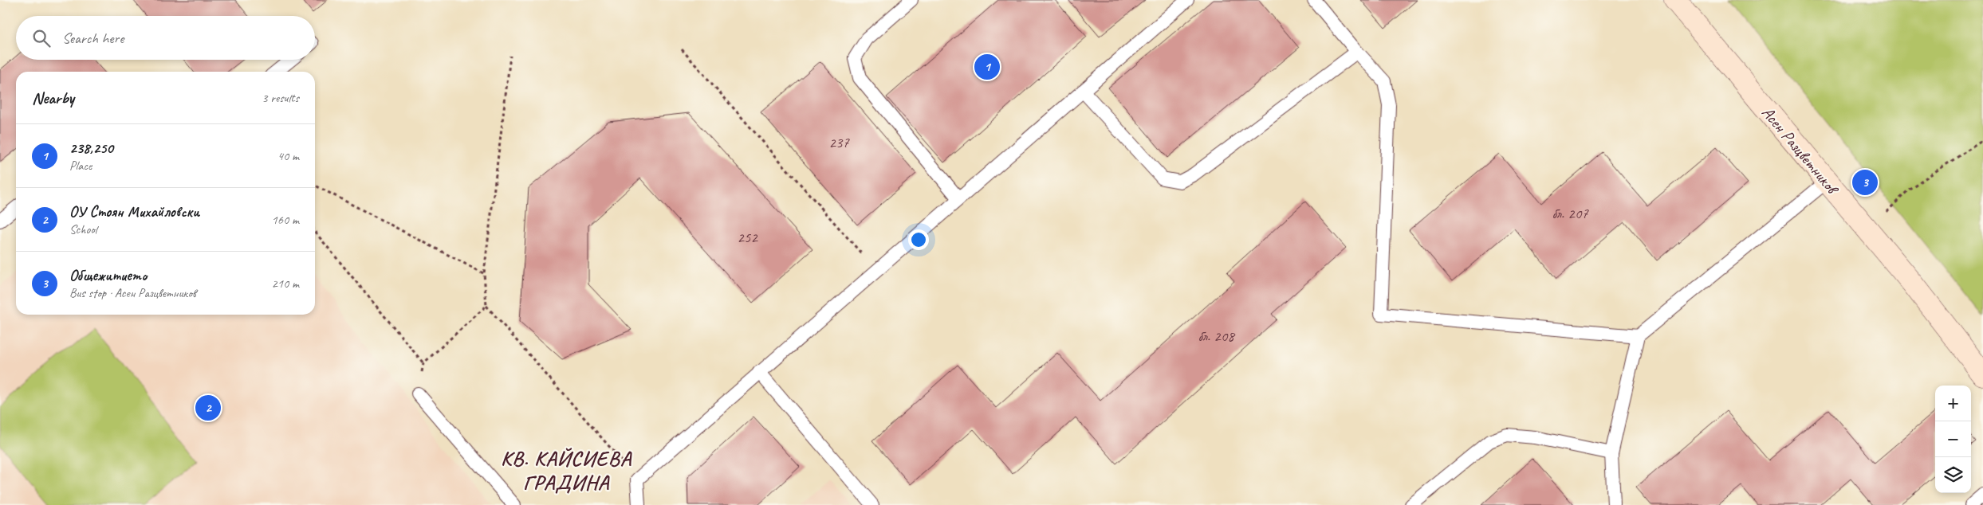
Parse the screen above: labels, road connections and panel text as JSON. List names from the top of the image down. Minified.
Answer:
{"streets":{"street":["Асен Разцветников"]},"districts":["КВ. КАЙСИЕВА ГРАДИНА"],"house_numbers":["237","бл. 207","252","бл. 208"],"page":{"search":"Search here","pins":["1","3","2"],"heading":["Nearby","3 results"],"list":[{"mark":"1","name":"238,250","note":"Place","value":"40 m"},{"mark":"2","name":"ОУ Стоян Михайловски","note":"School","value":"160 m"},{"mark":"3","name":"Общежитието","note":"Bus stop · Асен Разцветников","value":"210 m"}],"map_buttons":["+","−"]}}
